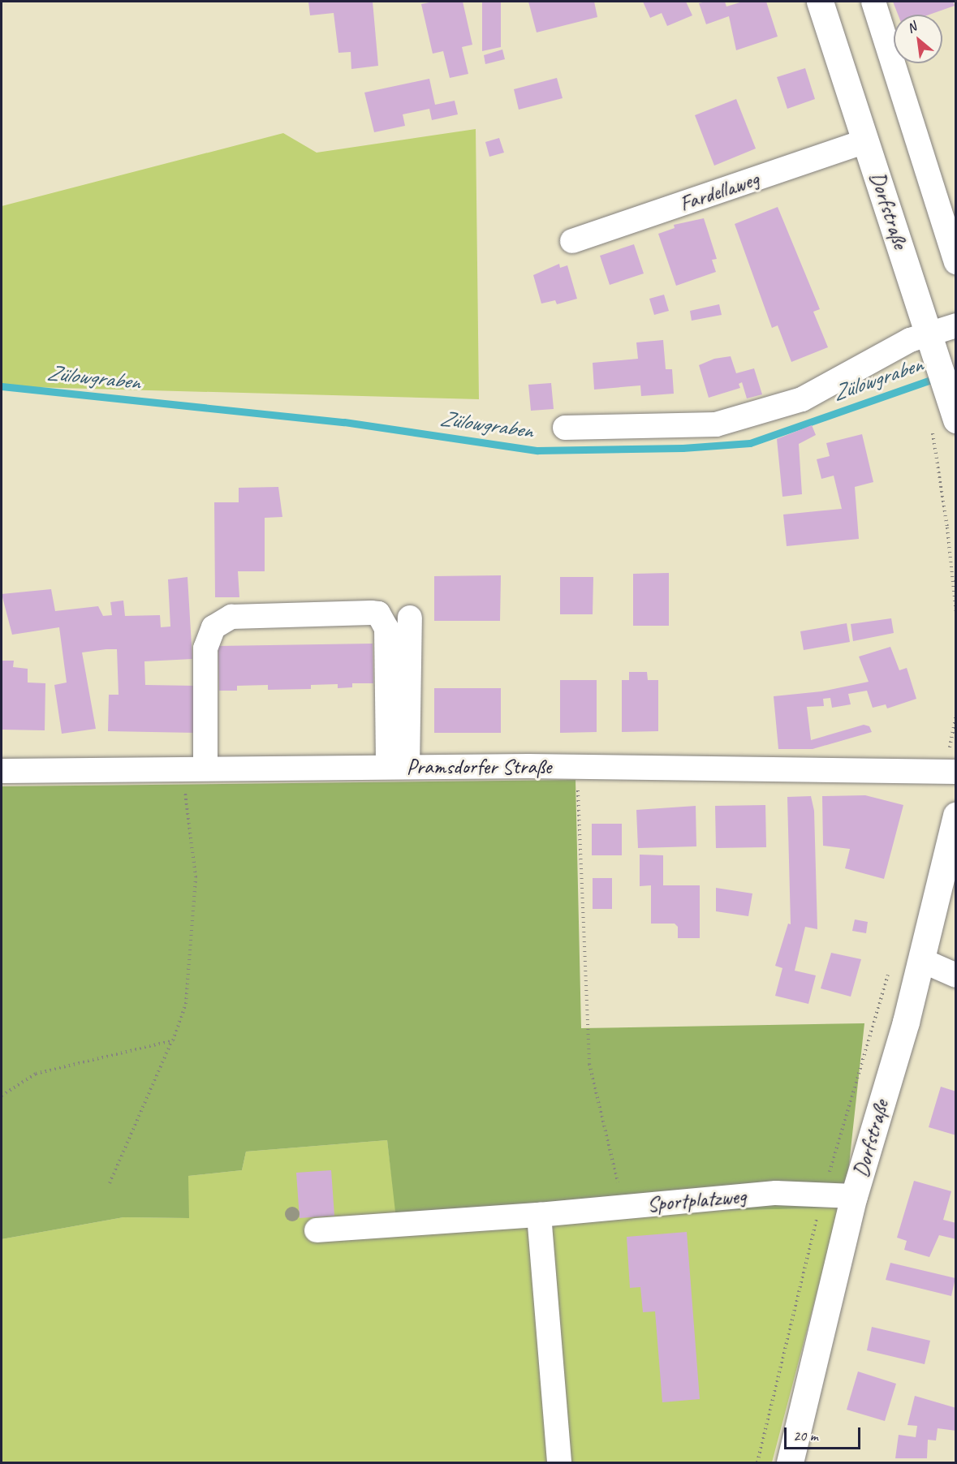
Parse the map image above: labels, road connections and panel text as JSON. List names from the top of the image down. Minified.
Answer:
{"streets":{"main road":["Dorfstraße"],"street":["Fardellaweg","Pramsdorfer Straße","Sportplatzweg"]},"crossings":[["Fardellaweg","Dorfstraße"],["Dorfstraße","Sportplatzweg"]],"water":["Zülowgraben"],"scale_bar":"20 m","north":"top left"}
